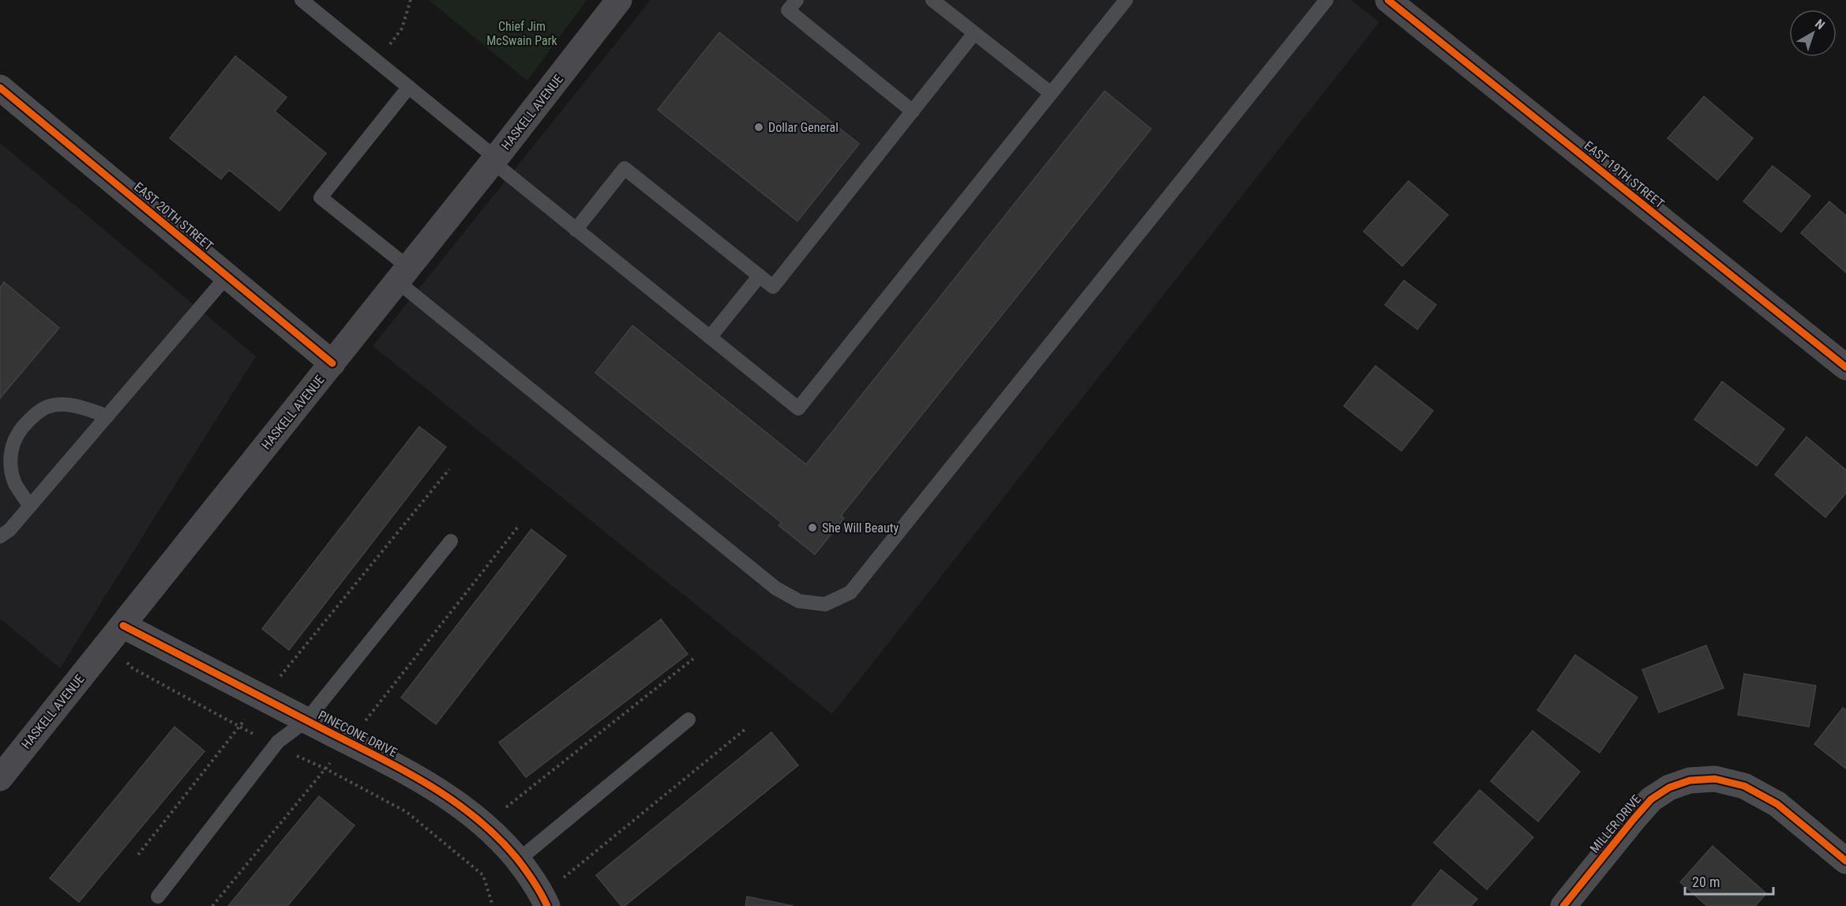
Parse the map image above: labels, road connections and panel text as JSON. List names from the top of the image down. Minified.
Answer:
{"streets":{"main road":["HASKELL AVENUE","EAST 19TH STREET"],"street":["EAST 20TH STREET","PINECONE DRIVE","MILLER DRIVE"]},"crossings":[["HASKELL AVENUE","EAST 20TH STREET"],["HASKELL AVENUE","PINECONE DRIVE"]],"parks":["Chief Jim McSwain Park"],"places":["Dollar General","She Will Beauty"],"scale_bar":"20 m","north":"top right"}
